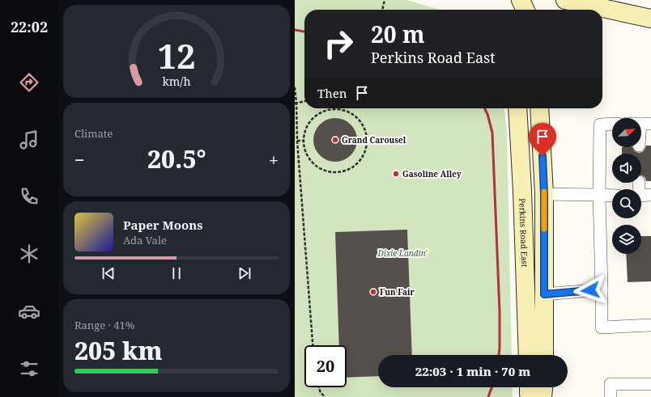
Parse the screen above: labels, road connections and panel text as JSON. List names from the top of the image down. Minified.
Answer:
{"streets":{"street":["Perkins Road East"]},"parks":["Dixie Landin'"],"places":["Grand Carousel","Gasoline Alley","Fun Fair"],"north":"top right","page":{"tabs":"22:02","turn":["20 m","Perkins Road East"],"then":"Then","tile":["Climate",["Range · 41%","205 km"]],"heat":["−","20.5°","+"],"song":["Paper Moons","Ada Vale"],"limit":"20","trip":"22:03 · 1 min · 70 m","gauge":["12","km/h"]}}
